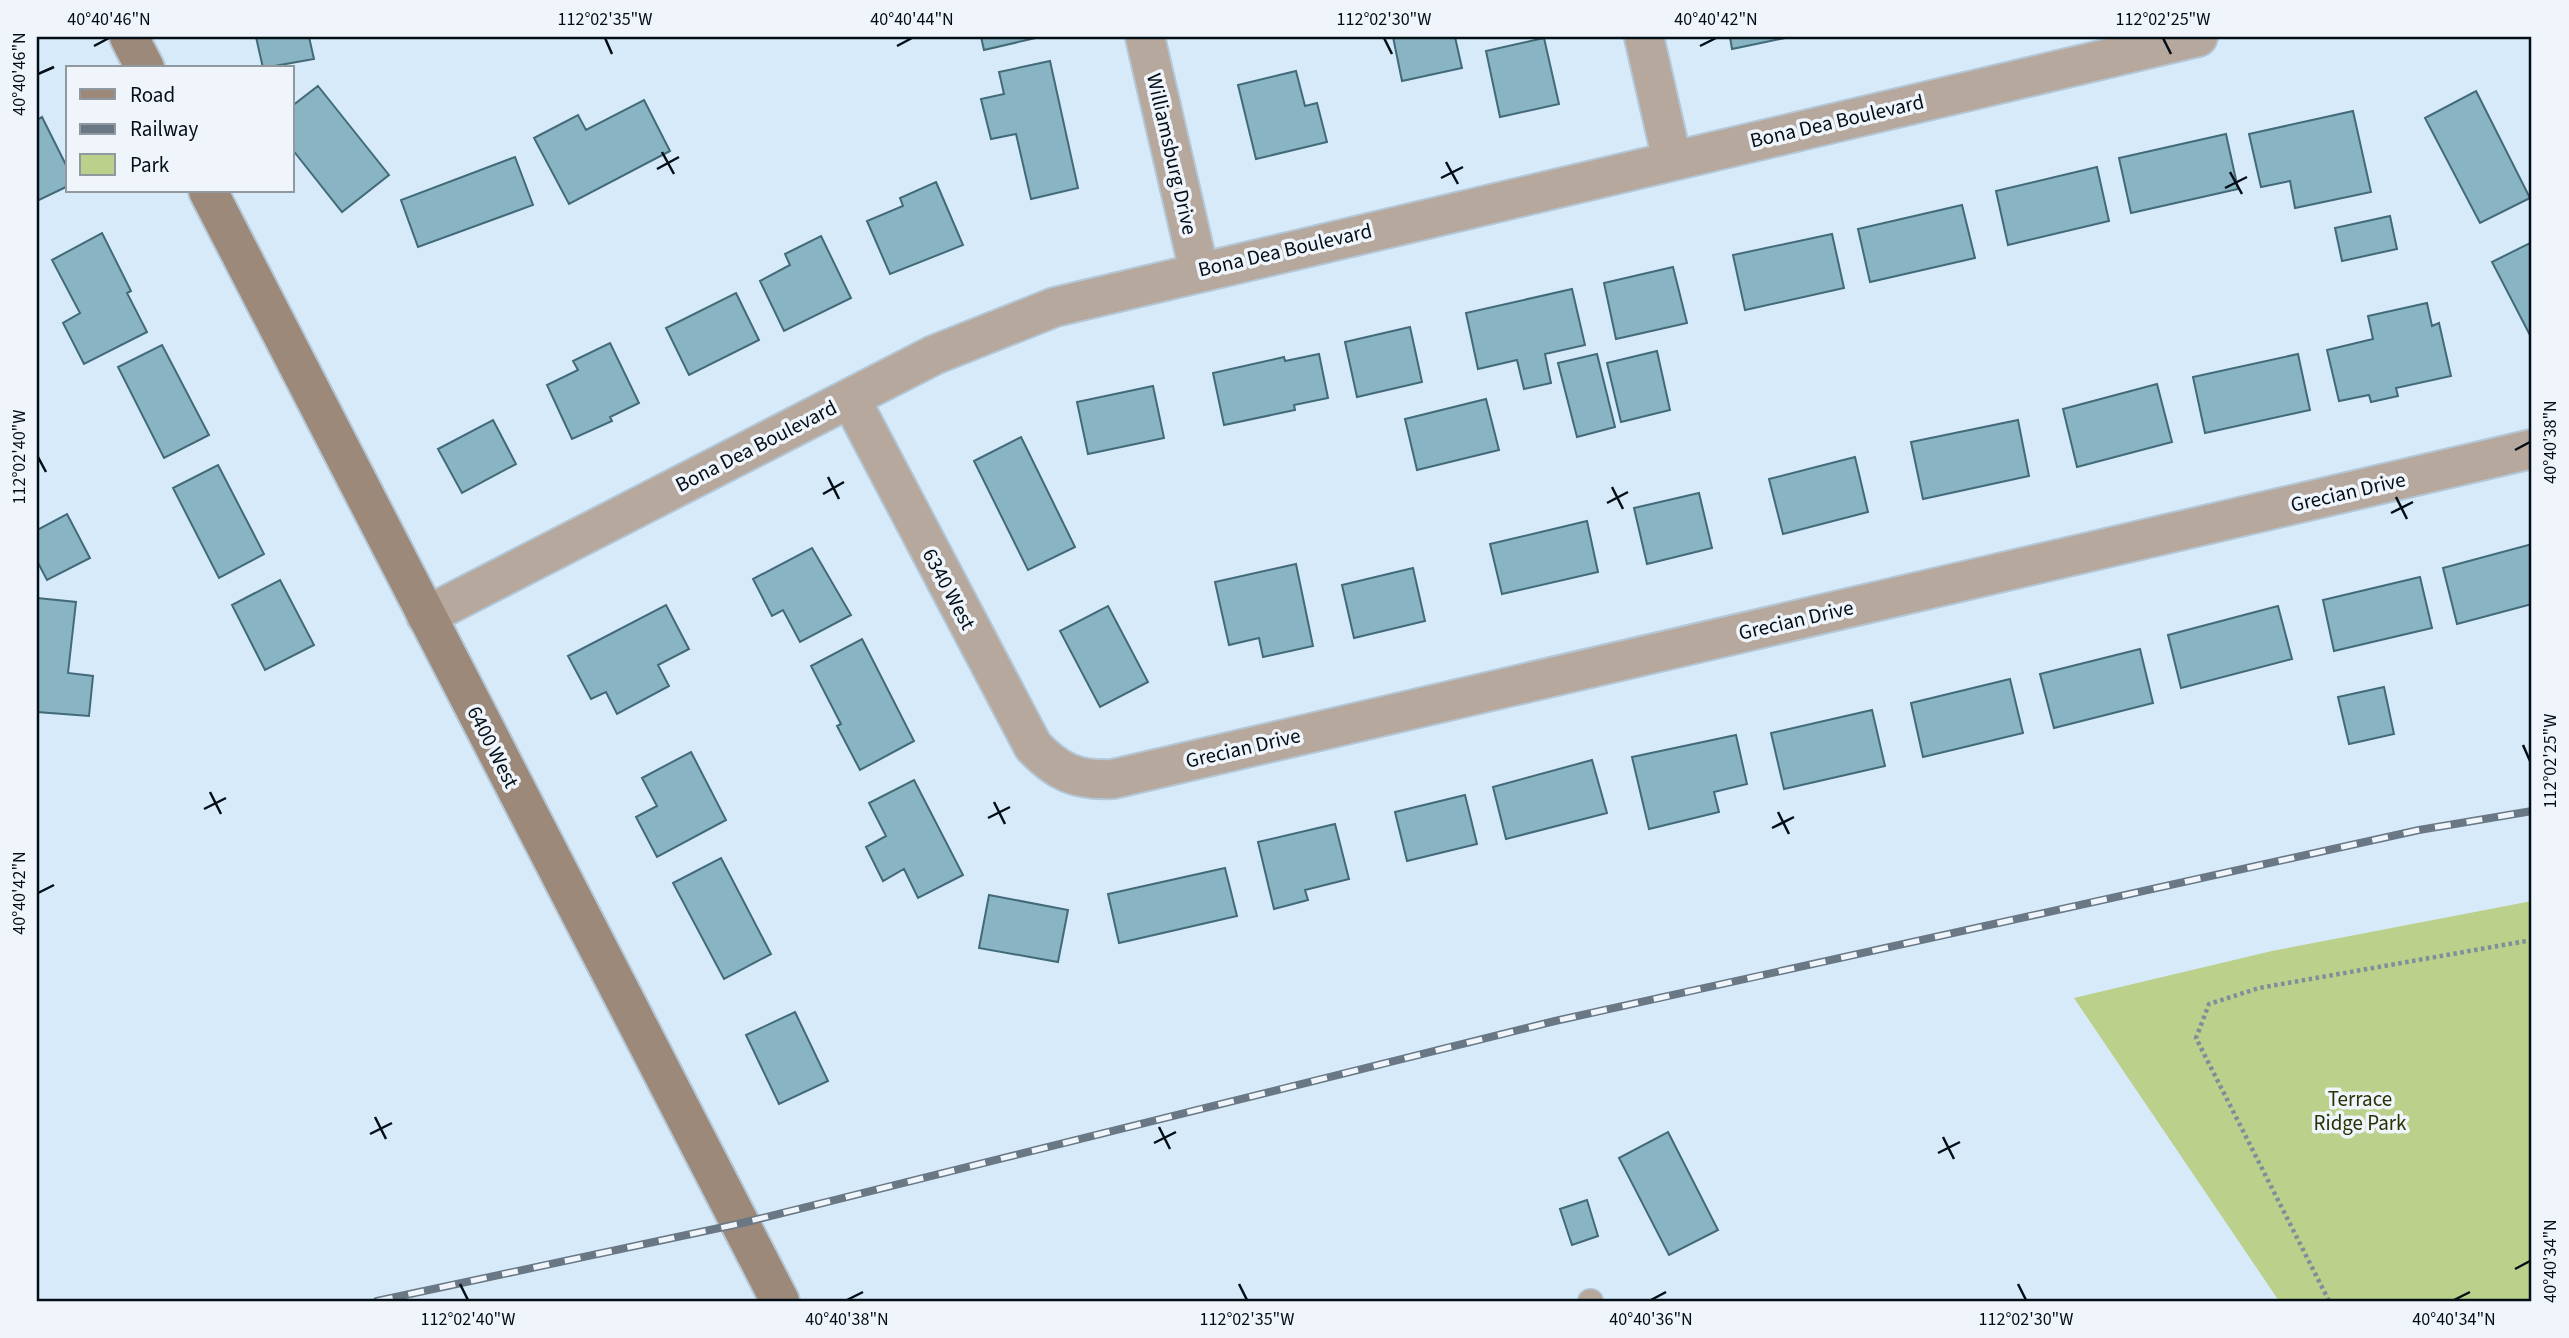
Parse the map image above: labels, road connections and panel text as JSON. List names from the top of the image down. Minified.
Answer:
{"streets":{"street":["Bona Dea Boulevard","Williamsburg Drive","Grecian Drive","6340 West","6400 West"]},"crossings":[["Bona Dea Boulevard","Williamsburg Drive"],["Bona Dea Boulevard","6340 West"],["Bona Dea Boulevard","6400 West"],["Grecian Drive","6340 West"]],"parks":["Terrace Ridge Park"],"legend":["Road","Railway","Park"],"coordinates":["40°40'46\"N","112°02'35\"W","40°40'44\"N","112°02'30\"W","40°40'42\"N","112°02'25\"W","40°40'38\"N","112°02'40\"W","40°40'34\"N","40°40'36\"N"]}
